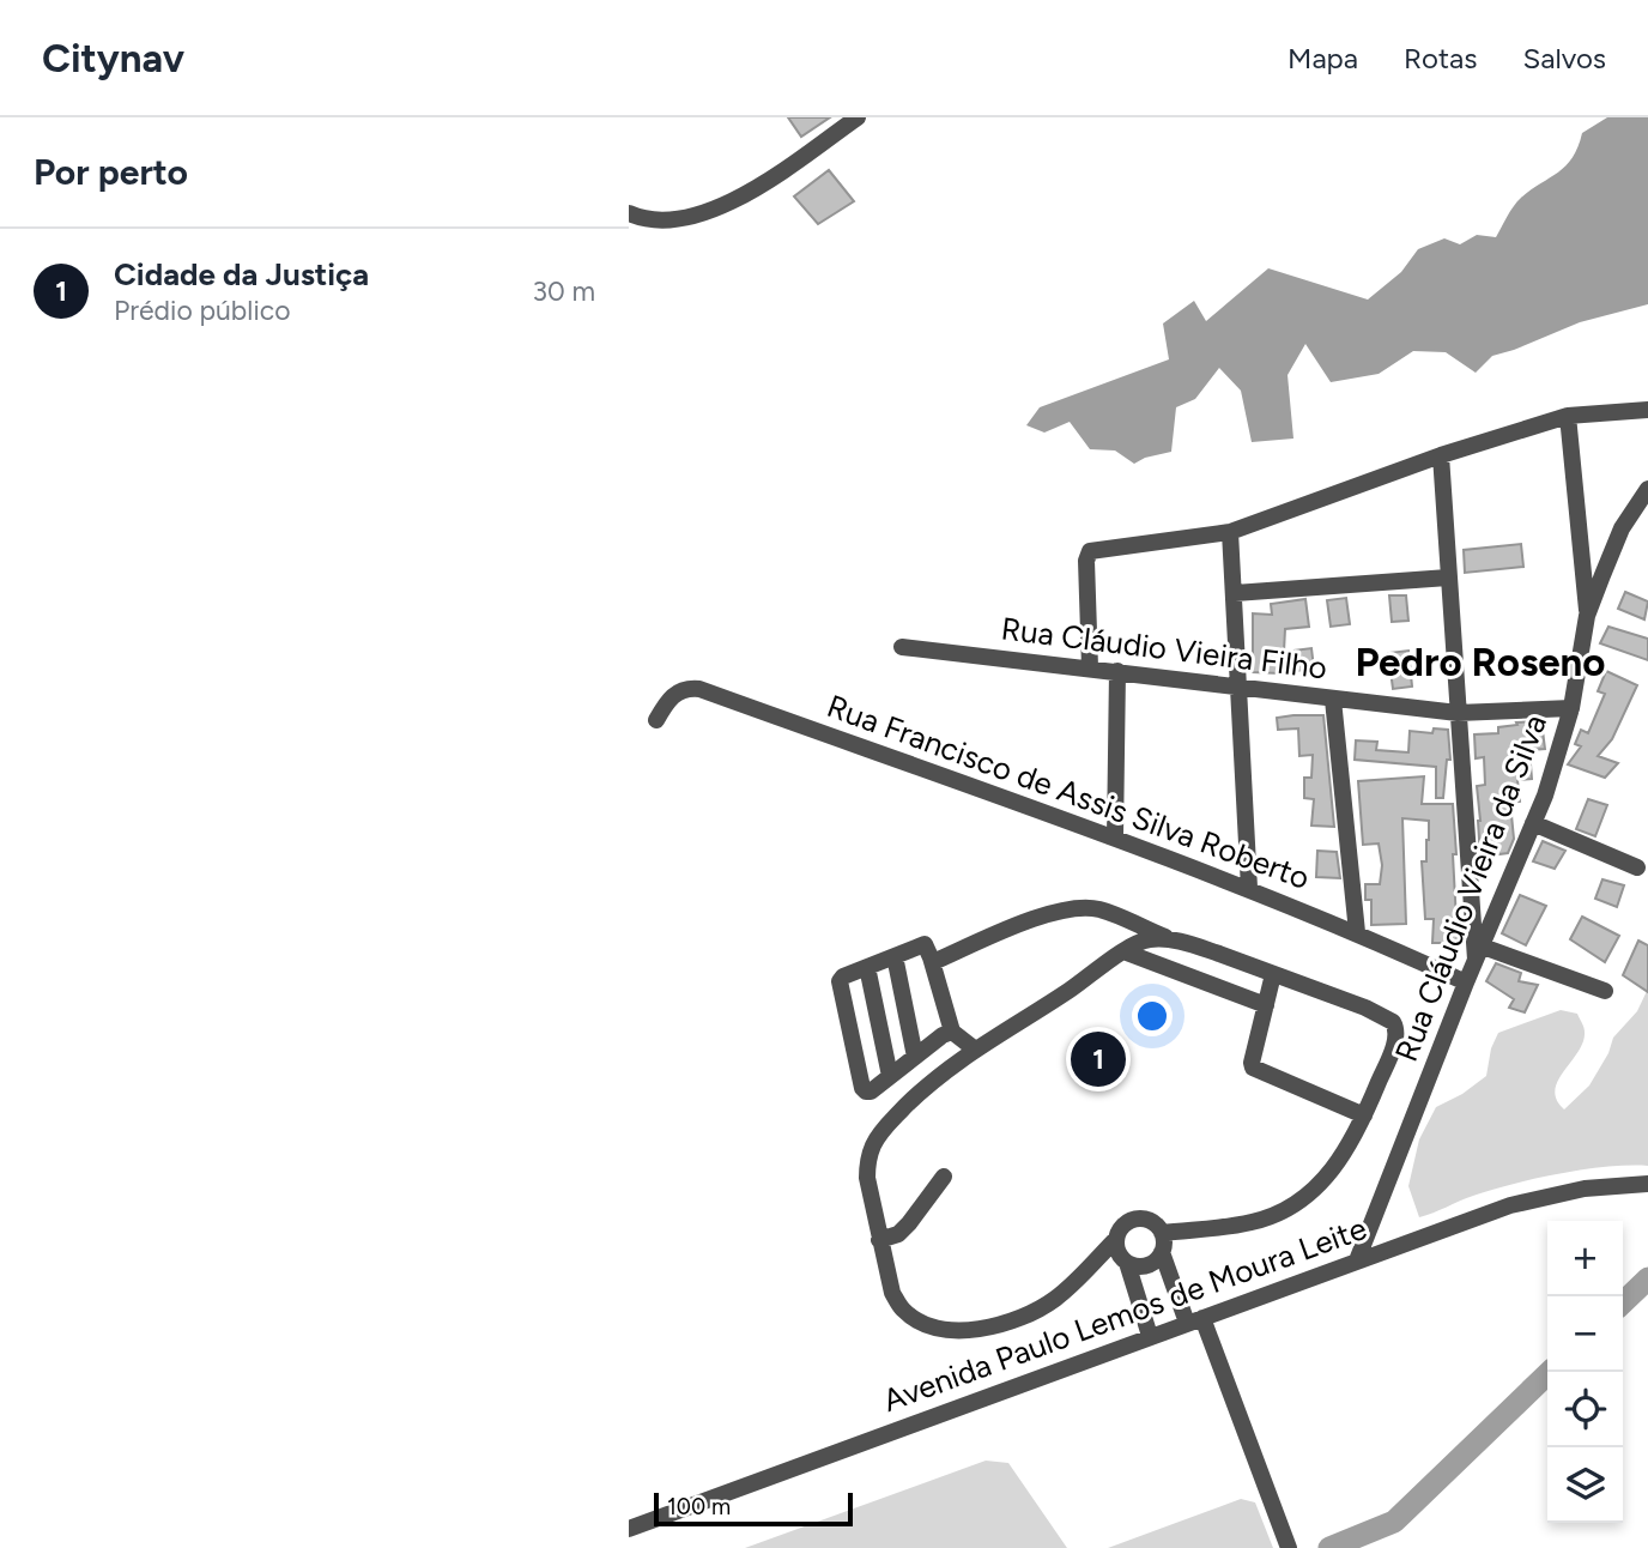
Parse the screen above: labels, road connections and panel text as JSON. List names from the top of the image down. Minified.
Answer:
{"streets":{"street":["Rua Cláudio Vieira Filho","Rua Francisco de Assis Silva Roberto","Rua Cláudio Vieira da Silva","Avenida Paulo Lemos de Moura Leite"]},"crossings":[["Rua Cláudio Vieira Filho","Rua Cláudio Vieira da Silva"],["Rua Francisco de Assis Silva Roberto","Rua Cláudio Vieira da Silva"],["Rua Cláudio Vieira da Silva","Avenida Paulo Lemos de Moura Leite"]],"districts":["Pedro Roseno"],"scale_bar":"100 m","page":{"header":"Citynav","nav":["Mapa","Rotas","Salvos"],"heading":"Por perto","list":[{"mark":"1","name":"Cidade da Justiça","note":"Prédio público","value":"30 m"}],"pins":"1","map_buttons":["+","−"],"scale":"100 m"}}
